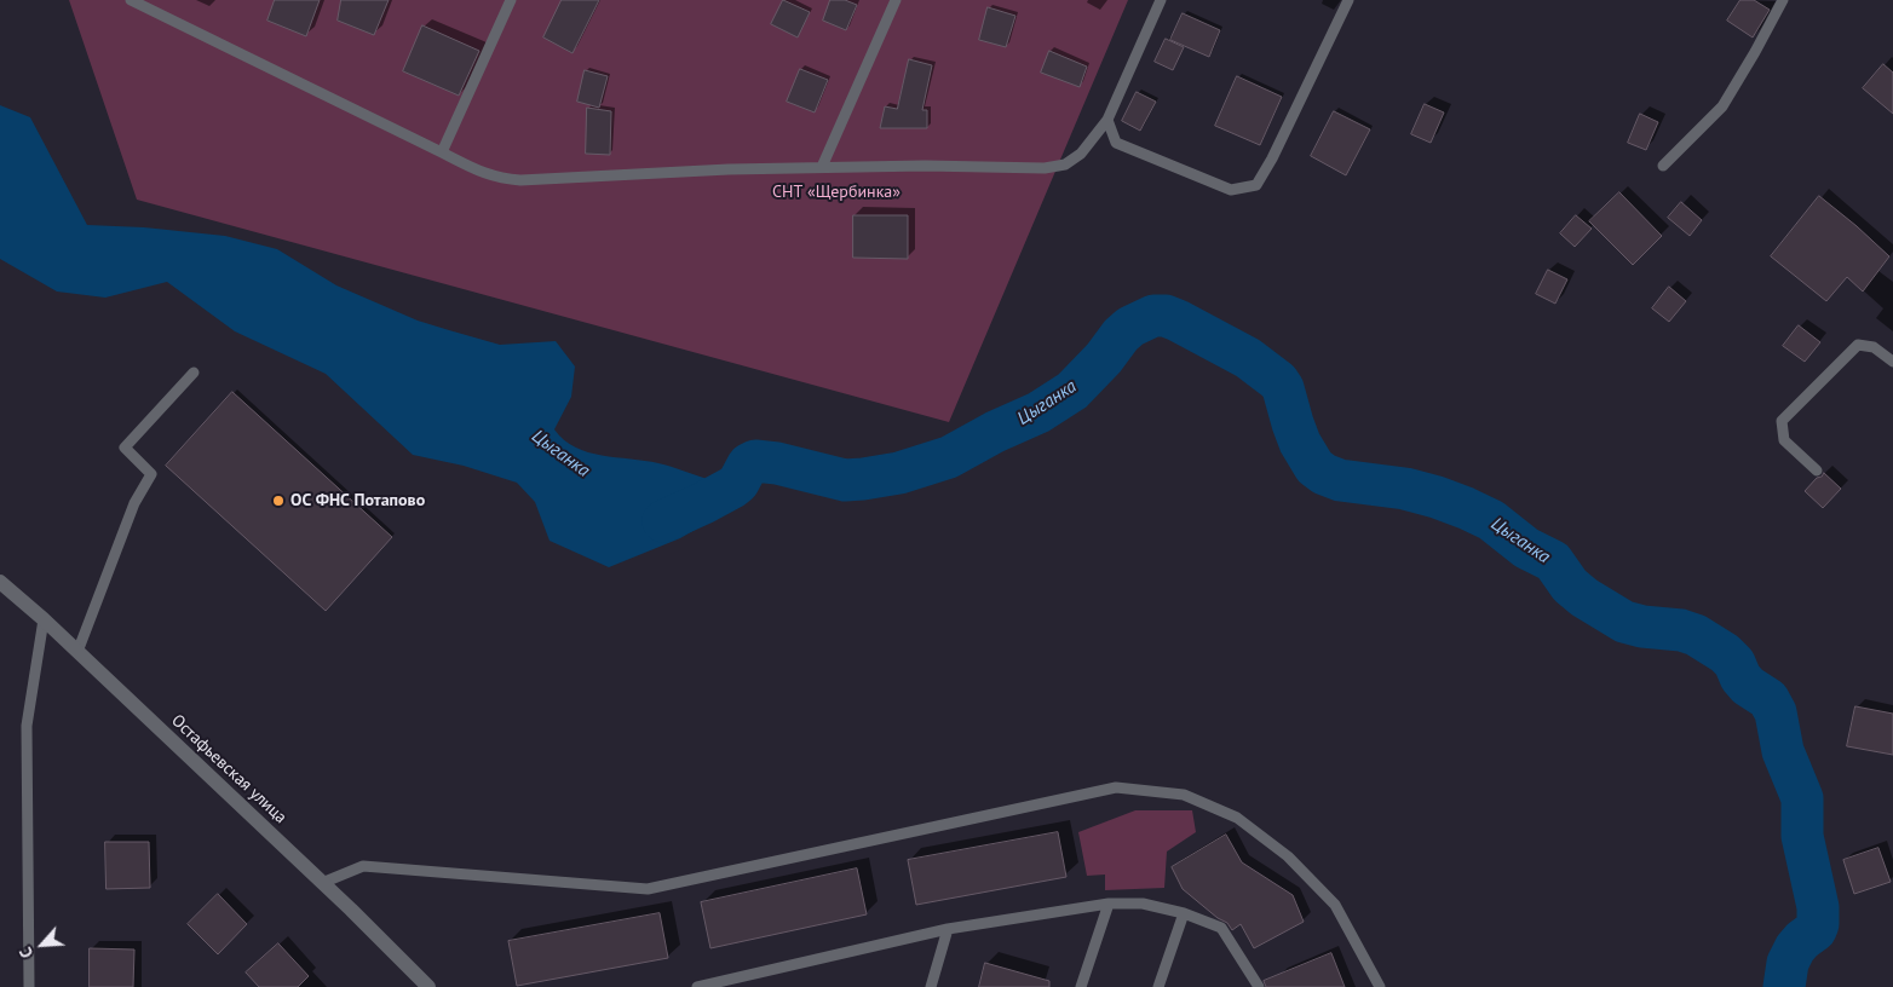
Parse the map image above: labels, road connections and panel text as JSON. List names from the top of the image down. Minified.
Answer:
{"streets":{"street":["Остафьевская улица"]},"water":["Цыганка"],"parks":["СНТ «Щербинка»"],"places":["ОС ФНС Потапово"],"north":"bottom left"}
